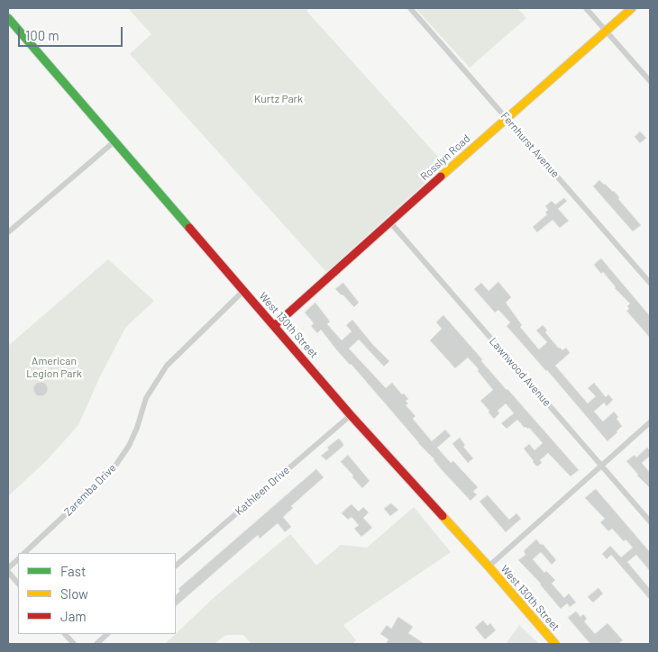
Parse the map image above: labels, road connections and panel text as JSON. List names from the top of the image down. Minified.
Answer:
{"streets":{"main road":["Rosslyn Road","West 130th Street"],"street":["Fernhurst Avenue","Lawnwood Avenue","Zaremba Drive","Kathleen Drive"]},"crossings":[["Fernhurst Avenue","Rosslyn Road"],["Rosslyn Road","West 130th Street"],["Rosslyn Road","Lawnwood Avenue"],["West 130th Street","Zaremba Drive"],["West 130th Street","Kathleen Drive"]],"parks":["Kurtz Park","American Legion Park"],"legend":["Fast","Slow","Jam"],"scale_bar":"100 m"}
